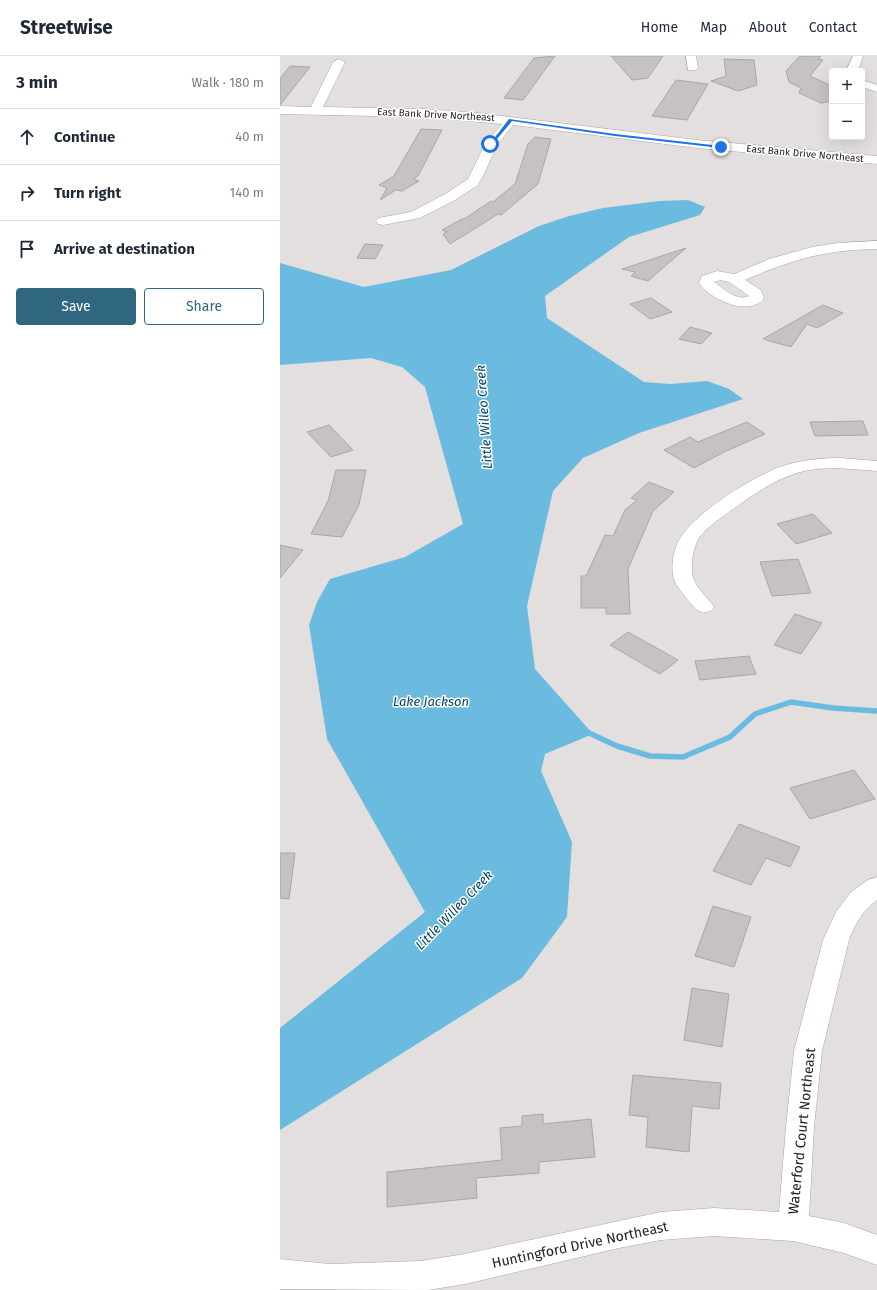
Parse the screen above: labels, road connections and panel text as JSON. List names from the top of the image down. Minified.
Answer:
{"streets":{"street":["East Bank Drive Northeast","Waterford Court Northeast","Huntingford Drive Northeast"]},"crossings":[["Waterford Court Northeast","Huntingford Drive Northeast"]],"water":["Little Willeo Creek","Lake Jackson"],"page":{"header":"Streetwise","nav":["Home","Map","About","Contact"],"heading":["3 min","Walk · 180 m"],"map_buttons":["+","−"],"list":[["Continue","40 m"],["Turn right","140 m"],"Arrive at destination"],"buttons":["Save","Share"]}}
